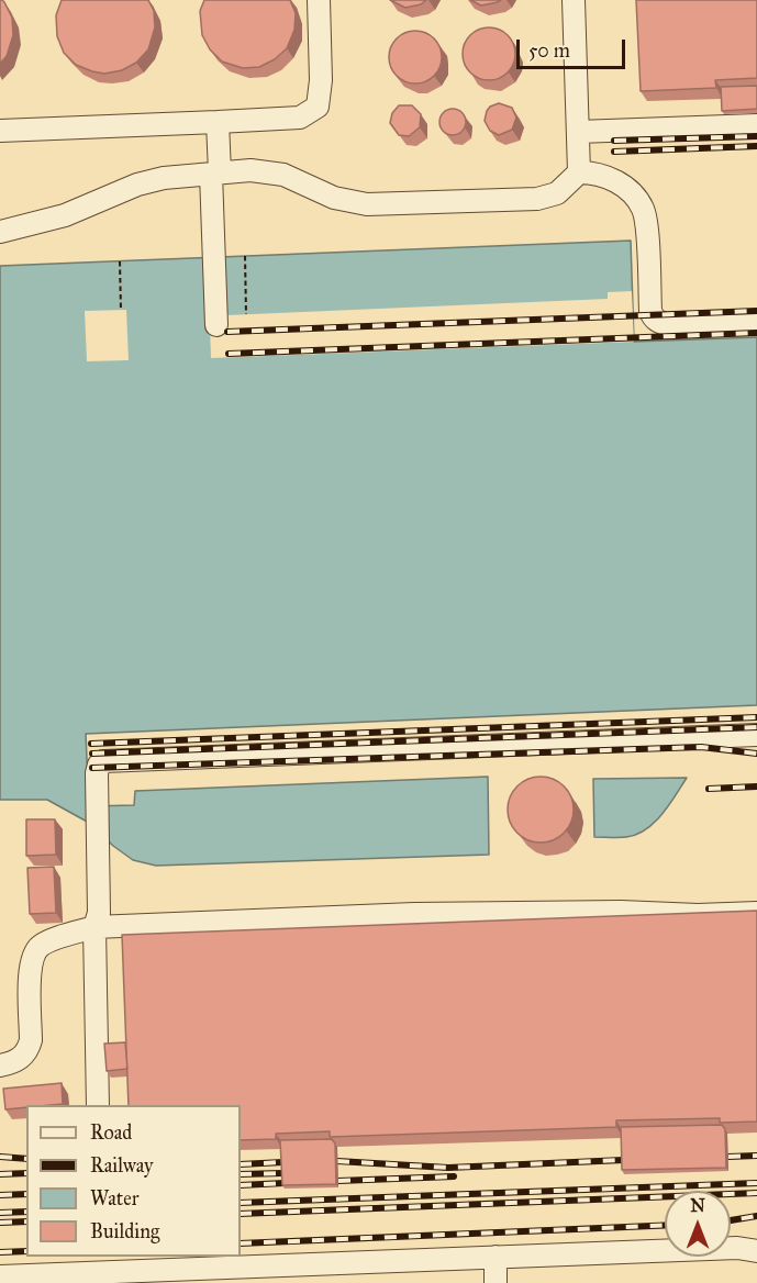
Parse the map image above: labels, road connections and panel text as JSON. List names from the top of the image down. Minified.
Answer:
{"legend":["Road","Railway","Water","Building"],"scale_bar":"50 m","north":"top"}
